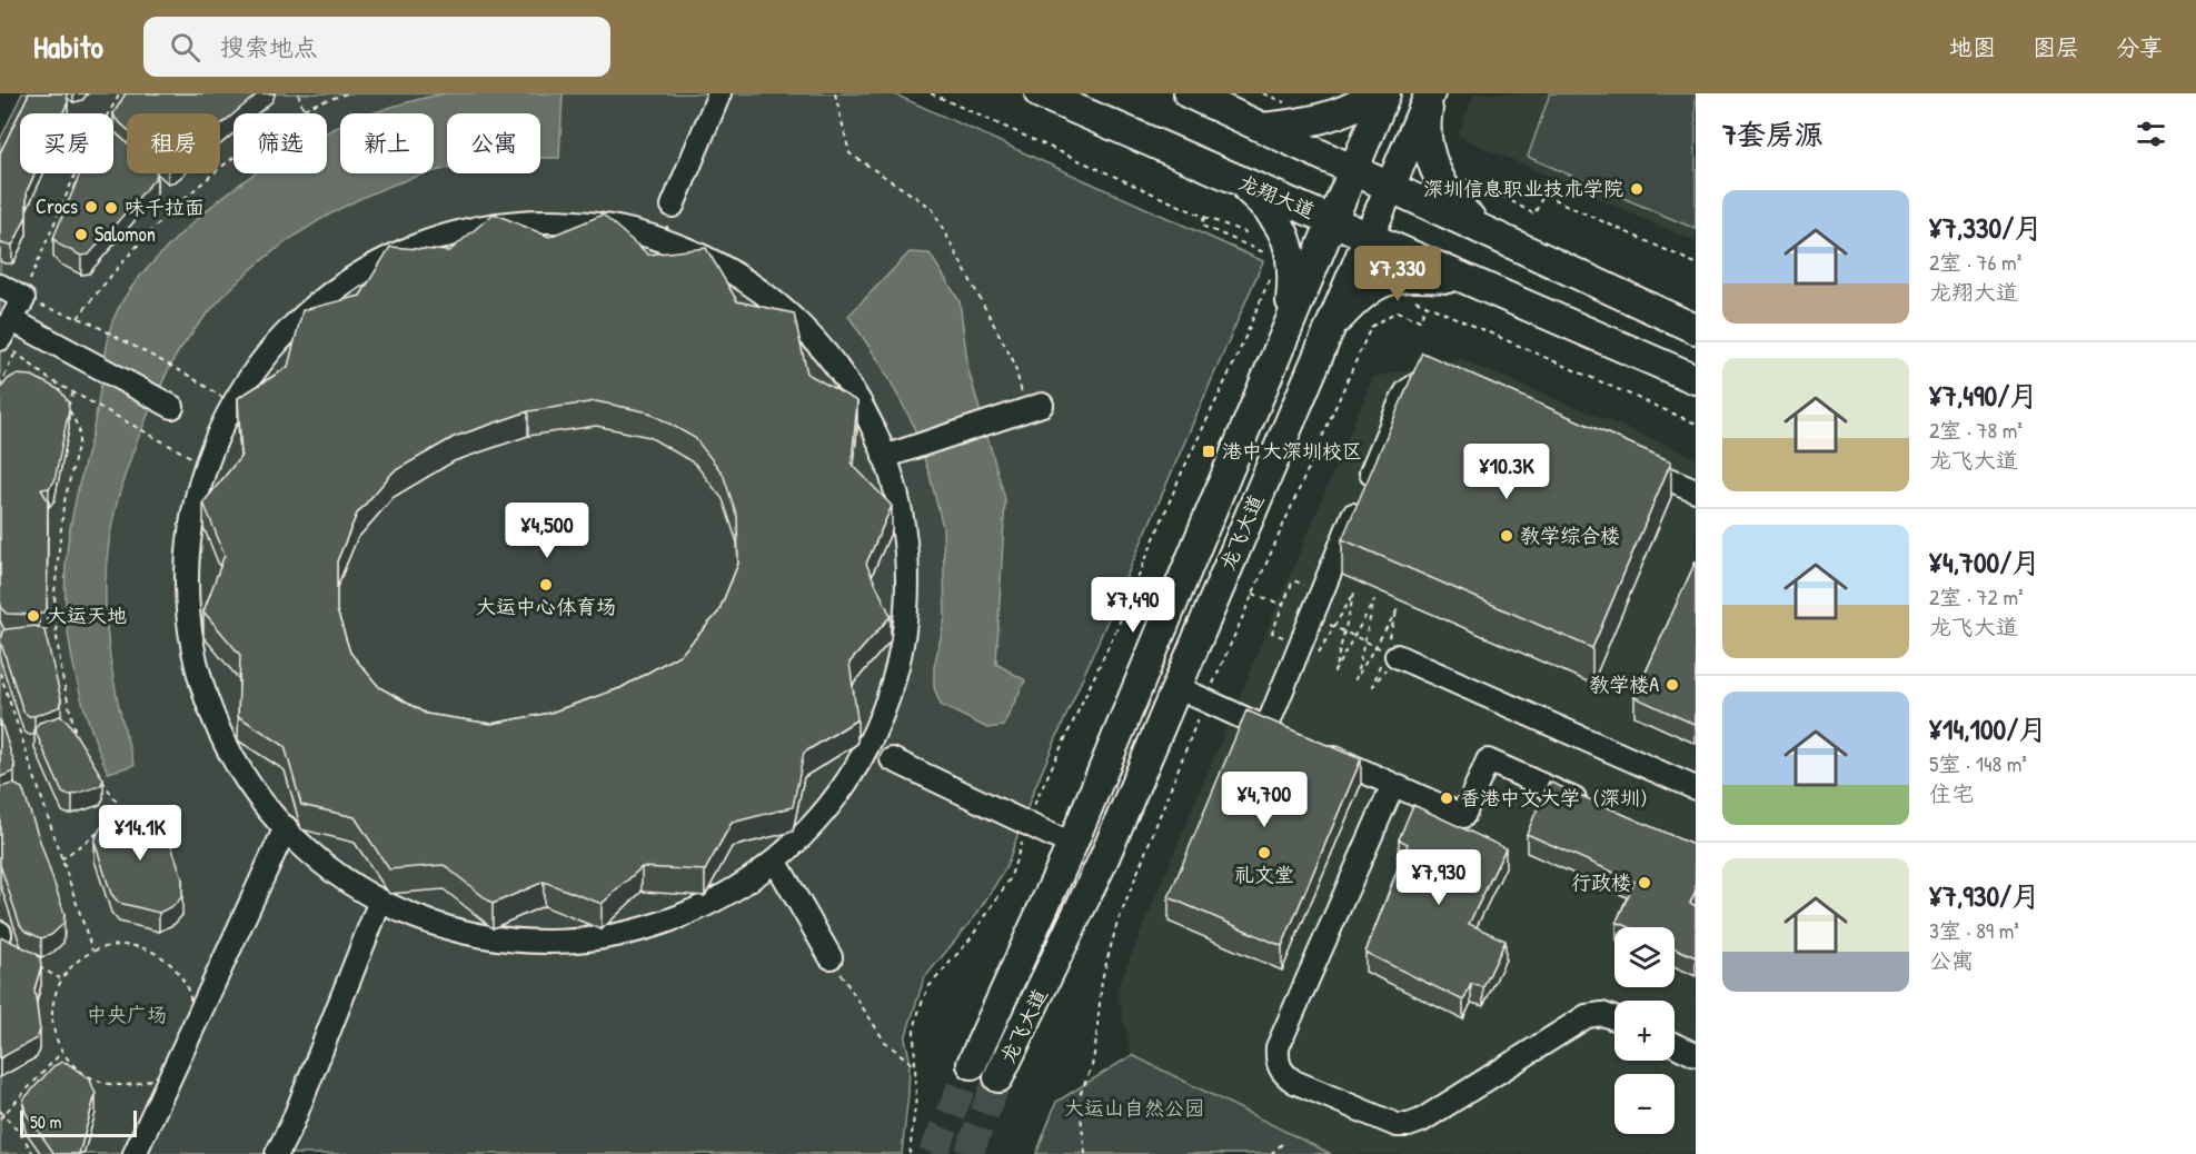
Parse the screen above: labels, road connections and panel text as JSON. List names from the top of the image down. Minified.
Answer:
{"streets":{"main road":["龙翔大道","龙飞大道"]},"crossings":[["龙翔大道","龙飞大道"]],"parks":["中央广场","大运山自然公园"],"places":{"other":["深圳信息职业技术学院","Crocs","味千拉面","Salomon","教学综合楼","大运中心体育场","大运天地","教学楼A","香港中文大学（深圳）","礼文堂","行政楼"],"transit":["港中大深圳校区"]},"scale_bar":"50 m","page":{"header":"Habito","search":"搜索地点","nav":["地图","图层","分享"],"heading":"7套房源","chip":["买房","租房","筛选","新上","公寓"],"list":[{"name":"¥7,330/月","note":"2室 · 76 m² · 龙翔大道"},{"name":"¥7,490/月","note":"2室 · 78 m² · 龙飞大道"},{"name":"¥4,700/月","note":"2室 · 72 m² · 龙飞大道"},{"name":"¥14,100/月","note":"5室 · 148 m² · 住宅"},{"name":"¥7,930/月","note":"3室 · 89 m² · 公寓"}],"price":["¥7,330","¥10.3K","¥4,500","¥7,490","¥4,700","¥14.1K","¥7,930"],"map_buttons":["+","−"],"scale":"50 m"}}
